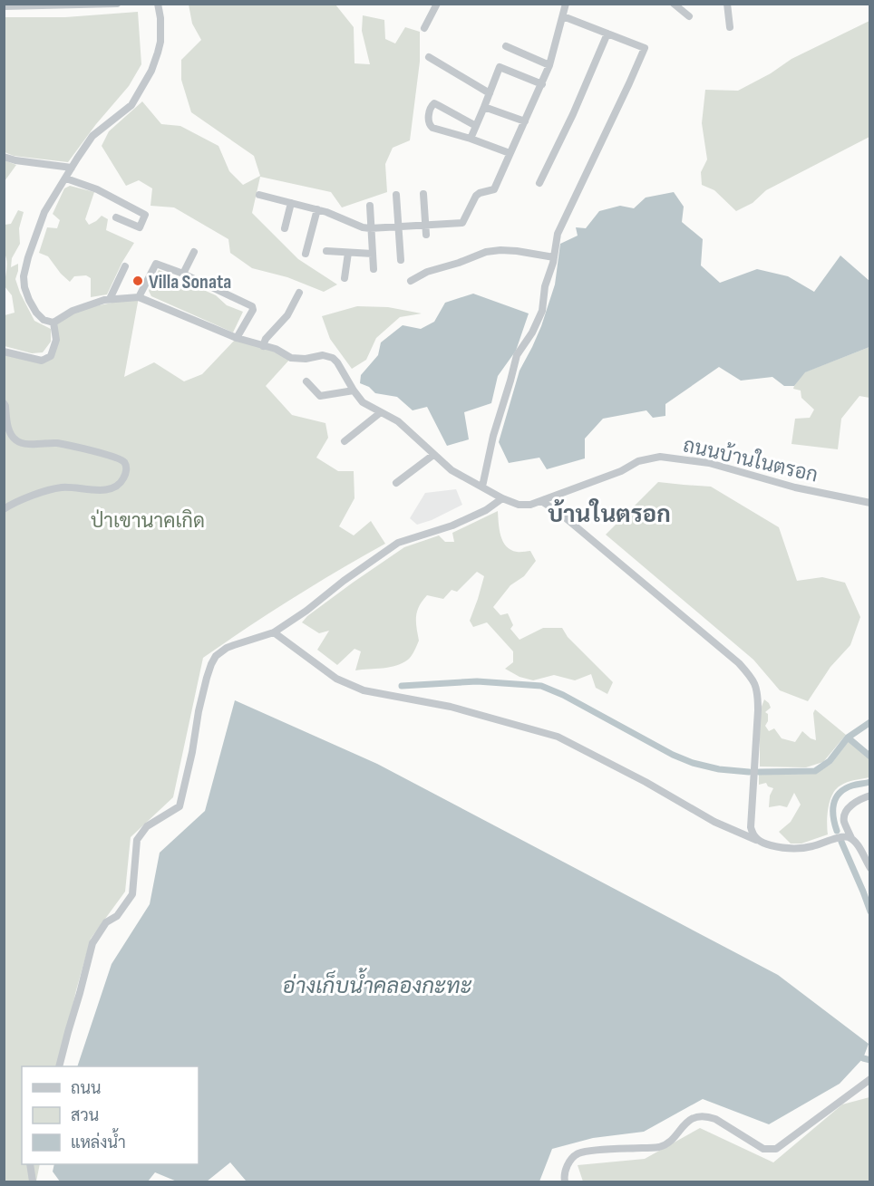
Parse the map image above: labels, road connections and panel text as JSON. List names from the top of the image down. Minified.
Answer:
{"streets":{"street":["ถนนบ้านในตรอก"]},"districts":["บ้านในตรอก"],"water":["อ่างเก็บน้ำคลองกะทะ"],"parks":["ป่าเขานาคเกิด"],"places":["Villa Sonata"],"legend":["ถนน","สวน","แหล่งน้ำ"]}
